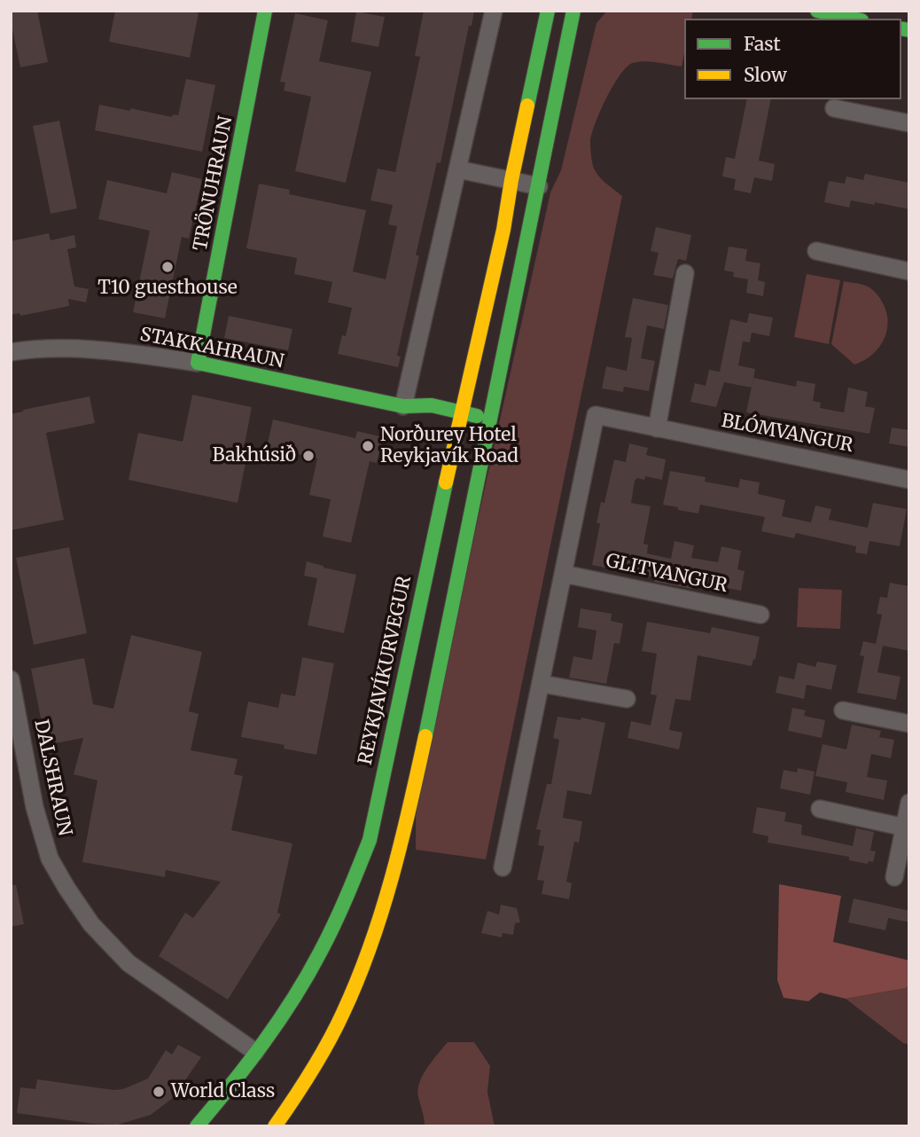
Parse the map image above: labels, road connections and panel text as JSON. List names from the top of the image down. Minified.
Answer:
{"streets":{"main road":["TRÖNUHRAUN","STAKKAHRAUN","REYKJAVÍKURVEGUR"],"street":["BLÓMVANGUR","GLITVANGUR","DALSHRAUN"]},"crossings":[["TRÖNUHRAUN","STAKKAHRAUN"],["STAKKAHRAUN","REYKJAVÍKURVEGUR"],["BLÓMVANGUR","GLITVANGUR"],["REYKJAVÍKURVEGUR","DALSHRAUN"]],"places":["T10 guesthouse","Norðurey Hotel Reykjavík Road","Bakhúsið","World Class"],"legend":["Fast","Slow"]}
